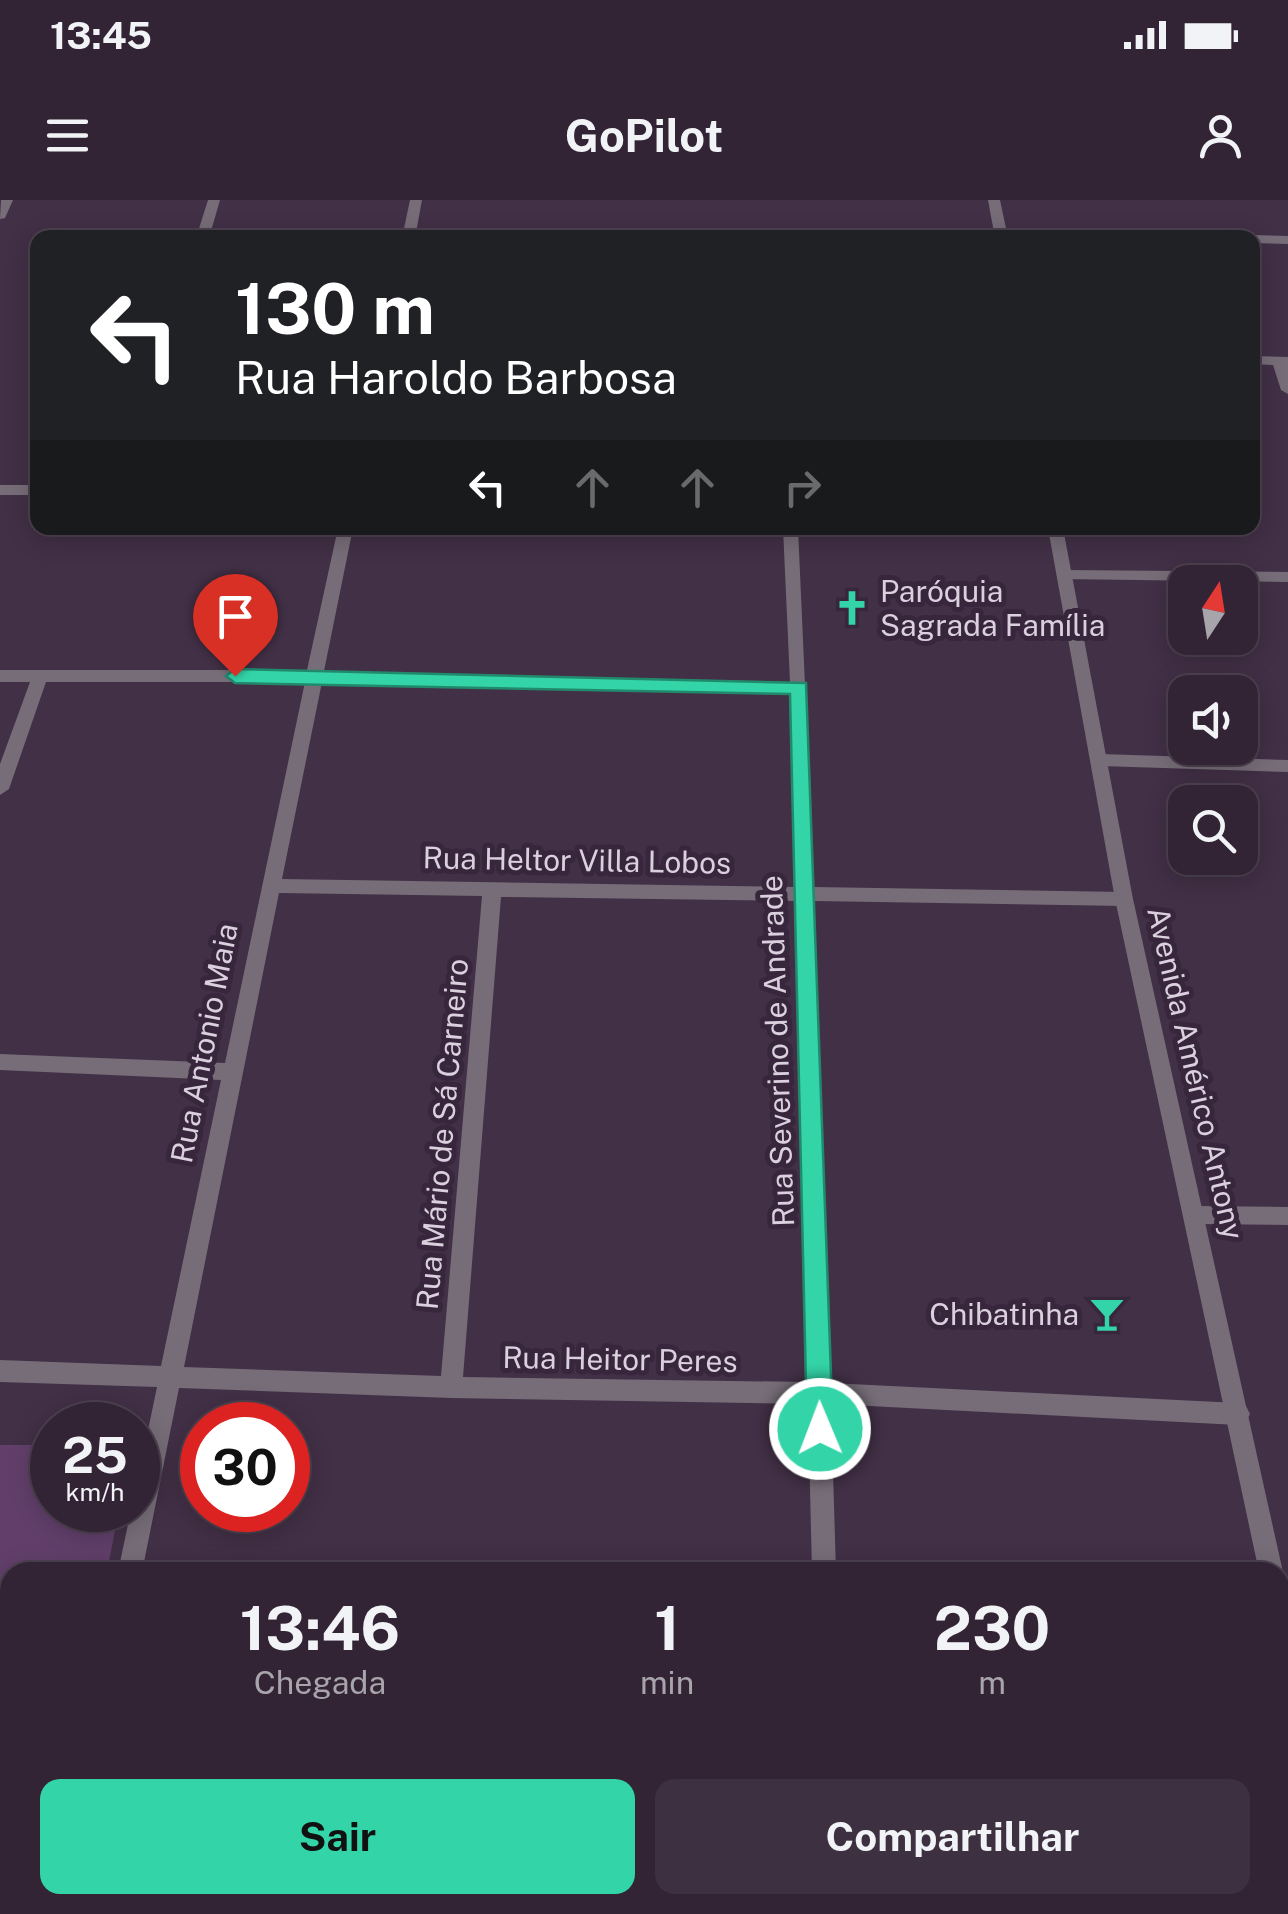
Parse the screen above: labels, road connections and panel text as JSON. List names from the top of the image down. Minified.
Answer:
{"streets":{"street":["Rua Heltor Villa Lobos","Rua Antonio Maia","Rua Severino de Andrade","Avenida Américo Antony","Rua Mário de Sá Carneiro","Rua Heitor Peres"]},"crossings":[["Rua Heltor Villa Lobos","Rua Antonio Maia"],["Rua Heltor Villa Lobos","Rua Severino de Andrade"],["Rua Heltor Villa Lobos","Avenida Américo Antony"],["Rua Heltor Villa Lobos","Rua Mário de Sá Carneiro"],["Rua Antonio Maia","Rua Heitor Peres"],["Rua Severino de Andrade","Rua Heitor Peres"],["Avenida Américo Antony","Rua Heitor Peres"],["Rua Mário de Sá Carneiro","Rua Heitor Peres"]],"places":{"church":["Paróquia Sagrada Família"],"bar":["Chibatinha"]},"north":"top","page":{"status":"13:45","header":"GoPilot","turn":["130 m","Rua Haroldo Barbosa"],"speed":"25 km/h","limit":"30","eta":["13:46","Chegada","1","min","230","m"],"buttons":["Sair","Compartilhar"]}}
